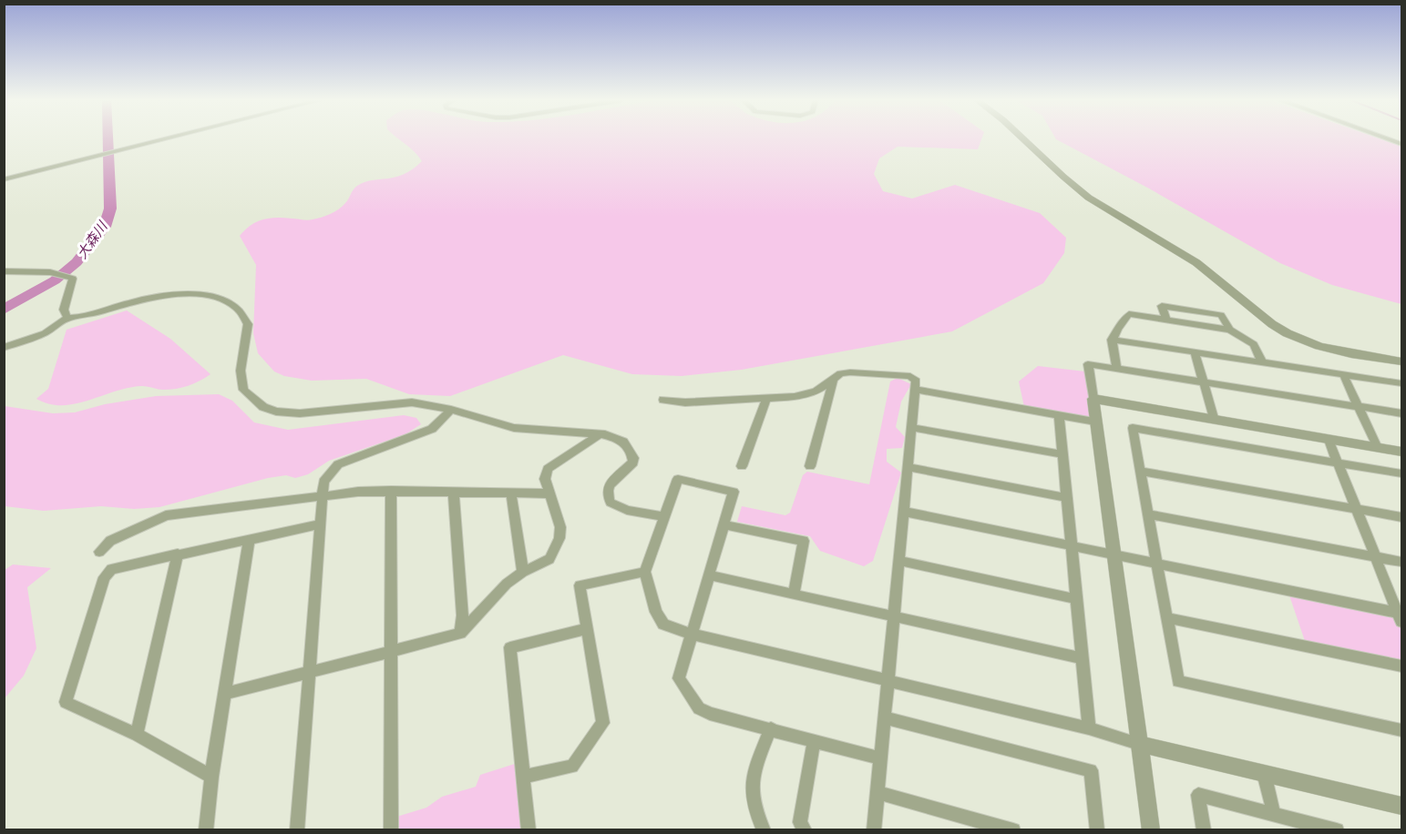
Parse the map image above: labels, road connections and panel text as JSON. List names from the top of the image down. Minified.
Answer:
{"water":["大森川"]}
